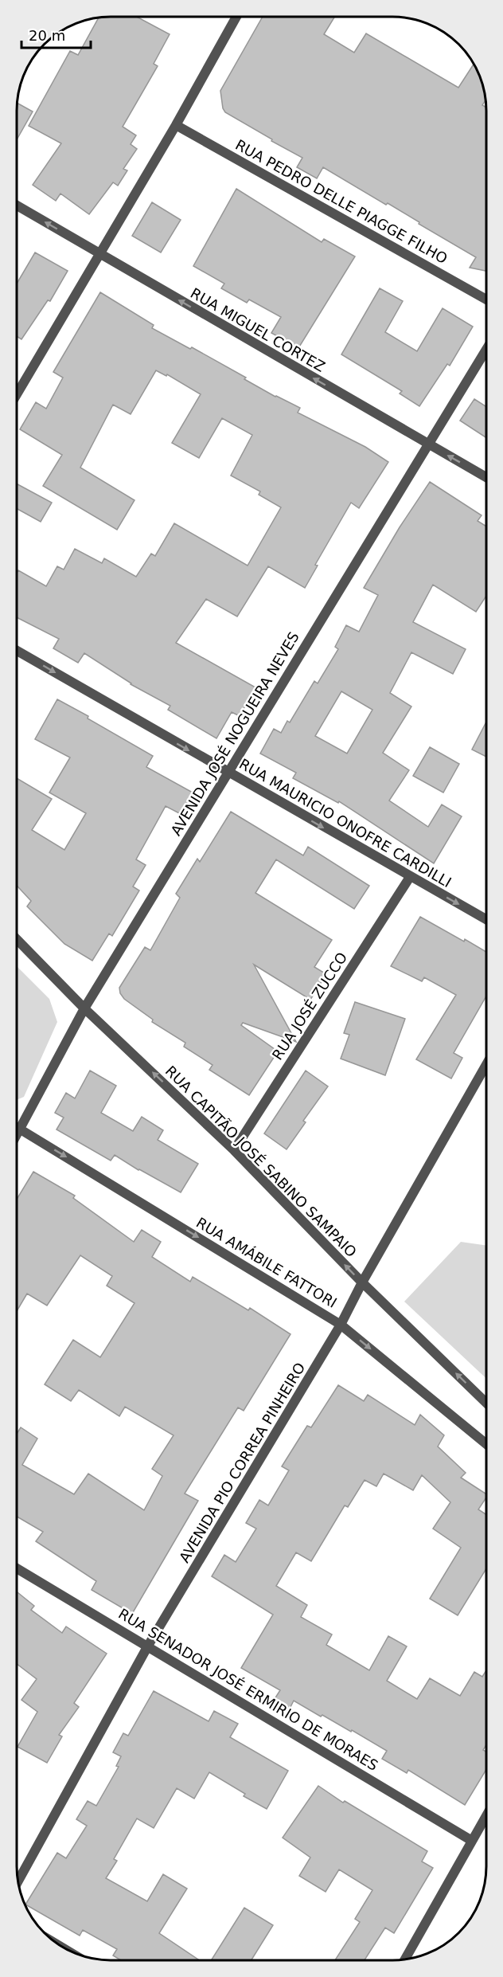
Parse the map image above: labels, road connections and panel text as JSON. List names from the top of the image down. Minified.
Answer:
{"streets":{"street":["RUA PEDRO DELLE PIAGGE FILHO","RUA MIGUEL CORTEZ","AVENIDA JOSÉ NOGUEIRA NEVES","RUA MAURICIO ONOFRE CARDILLI","RUA JOSÉ ZUCCO","RUA CAPITÃO JOSÉ SABINO SAMPAIO","RUA AMÁBILE FATTORI","AVENIDA PIO CORREA PINHEIRO","RUA SENADOR JOSÉ ERMIRIO DE MORAES"]},"crossings":[["RUA MIGUEL CORTEZ","AVENIDA JOSÉ NOGUEIRA NEVES"],["AVENIDA JOSÉ NOGUEIRA NEVES","RUA MAURICIO ONOFRE CARDILLI"],["AVENIDA JOSÉ NOGUEIRA NEVES","RUA CAPITÃO JOSÉ SABINO SAMPAIO"],["AVENIDA JOSÉ NOGUEIRA NEVES","RUA AMÁBILE FATTORI"],["RUA MAURICIO ONOFRE CARDILLI","RUA JOSÉ ZUCCO"],["RUA JOSÉ ZUCCO","RUA CAPITÃO JOSÉ SABINO SAMPAIO"],["RUA CAPITÃO JOSÉ SABINO SAMPAIO","AVENIDA PIO CORREA PINHEIRO"],["RUA AMÁBILE FATTORI","AVENIDA PIO CORREA PINHEIRO"],["AVENIDA PIO CORREA PINHEIRO","RUA SENADOR JOSÉ ERMIRIO DE MORAES"]],"one_way":["RUA MIGUEL CORTEZ","RUA MAURICIO ONOFRE CARDILLI","RUA CAPITÃO JOSÉ SABINO SAMPAIO","RUA AMÁBILE FATTORI"],"scale_bar":"20 m"}
